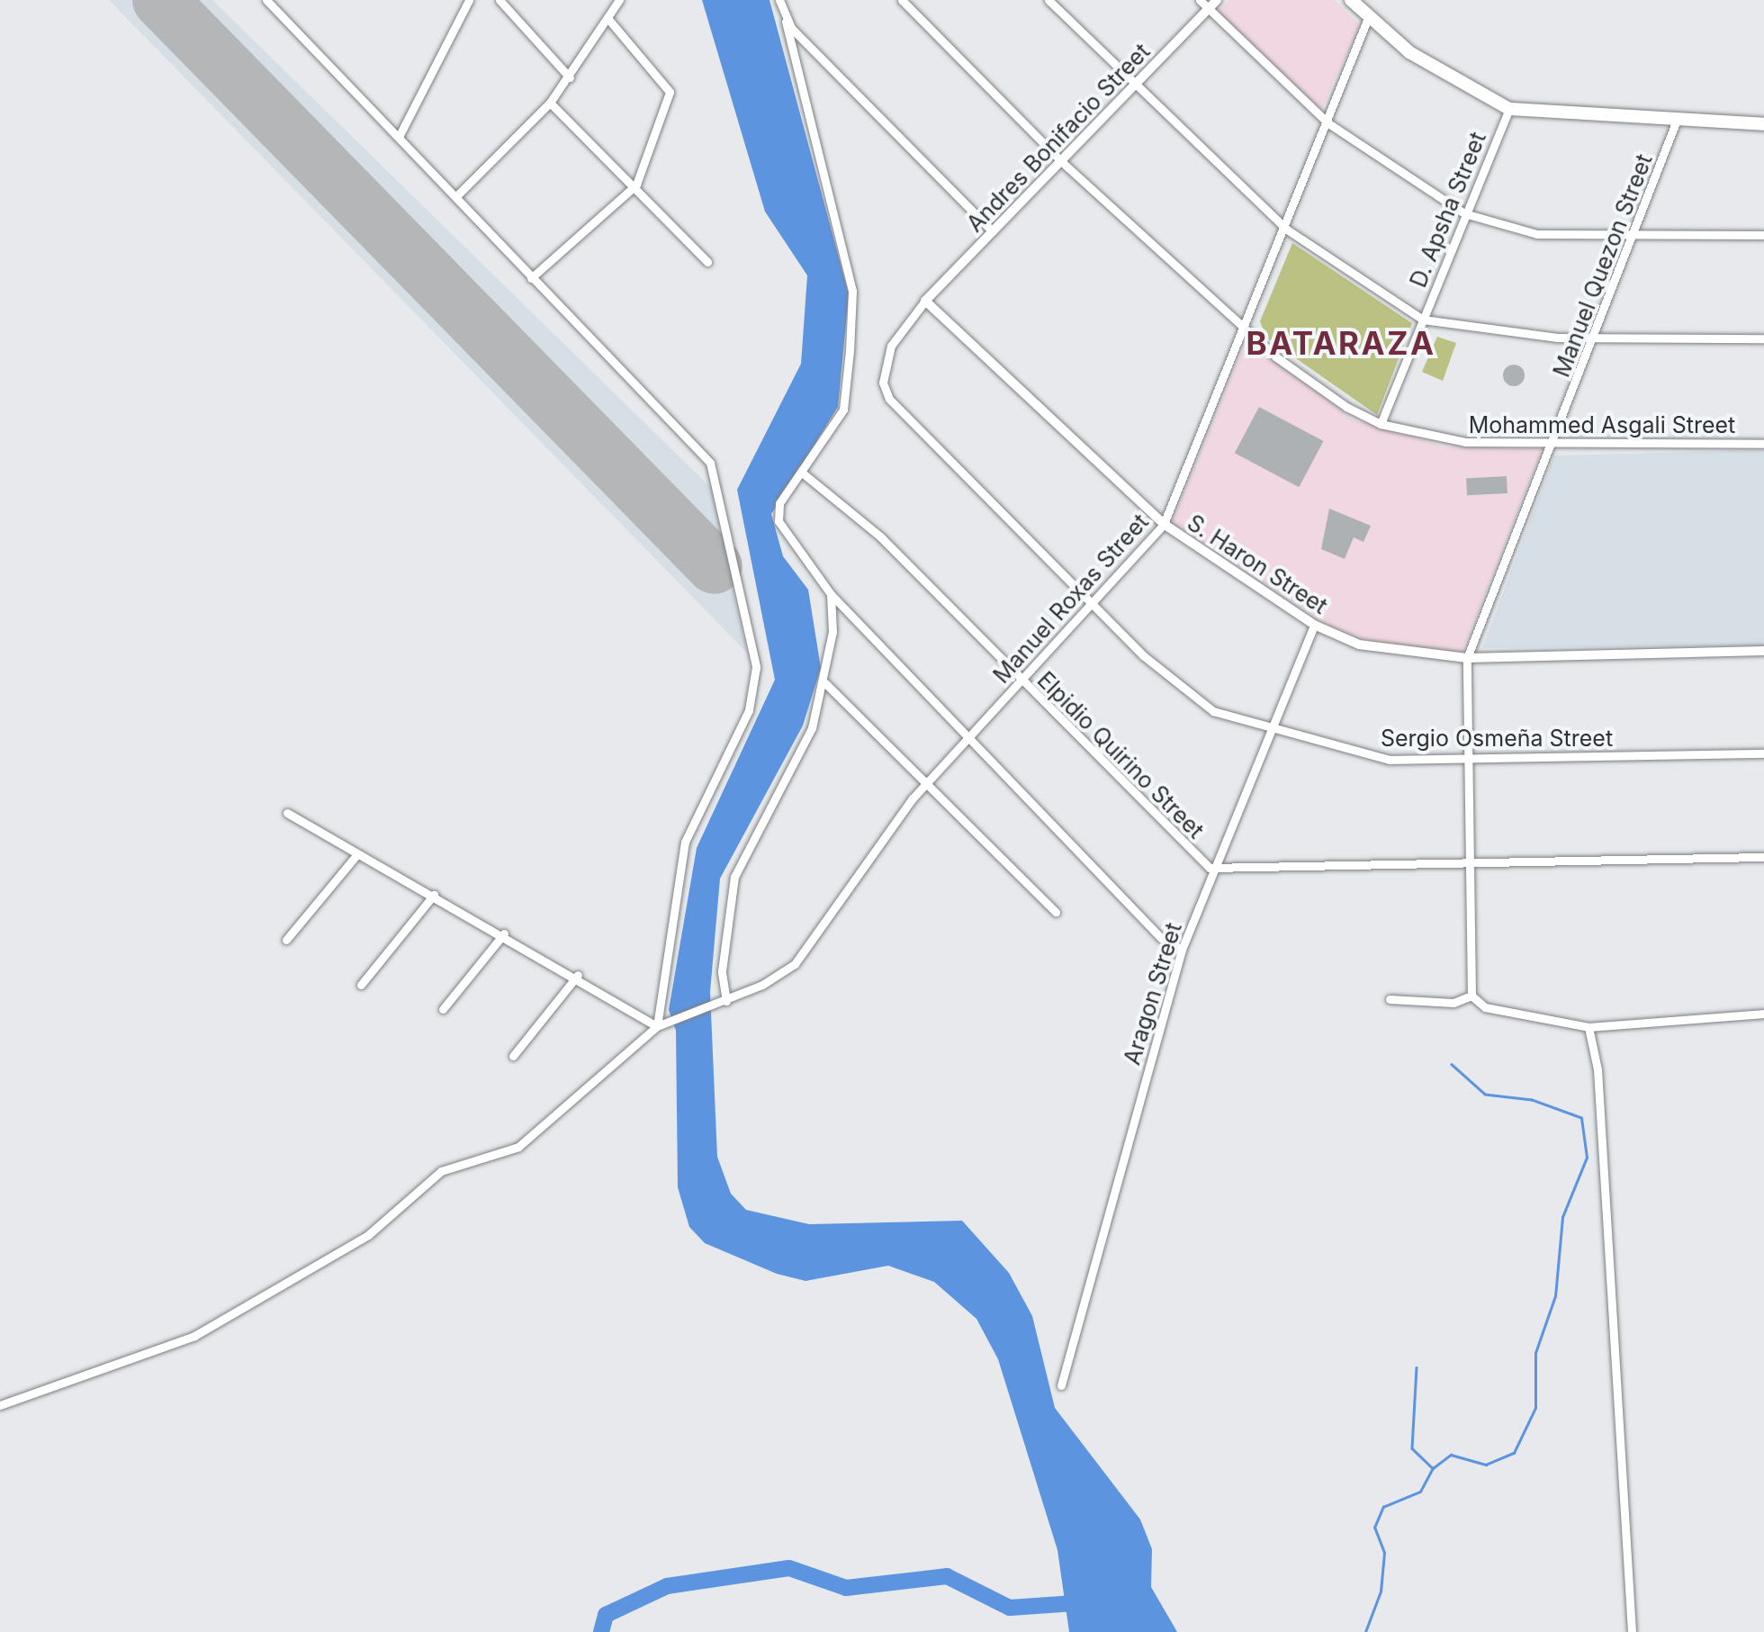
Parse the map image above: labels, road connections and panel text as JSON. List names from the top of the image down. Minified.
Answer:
{"streets":{"street":["Andres Bonifacio Street","D. Apsha Street","Manuel Quezon Street","Mohammed Asgali Street","S. Haron Street","Manuel Roxas Street","Sergio Osmeña Street","Elpidio Quirino Street","Aragon Street"]},"crossings":[["Andres Bonifacio Street","Mohammed Asgali Street"],["Andres Bonifacio Street","S. Haron Street"],["Andres Bonifacio Street","Sergio Osmeña Street"],["D. Apsha Street","Mohammed Asgali Street"],["Manuel Quezon Street","Mohammed Asgali Street"],["Manuel Quezon Street","S. Haron Street"],["Manuel Quezon Street","Sergio Osmeña Street"],["Mohammed Asgali Street","Manuel Roxas Street"],["S. Haron Street","Manuel Roxas Street"],["S. Haron Street","Sergio Osmeña Street"],["S. Haron Street","Aragon Street"],["Manuel Roxas Street","Sergio Osmeña Street"],["Manuel Roxas Street","Elpidio Quirino Street"],["Sergio Osmeña Street","Aragon Street"],["Elpidio Quirino Street","Aragon Street"]],"districts":["BATARAZA"]}
